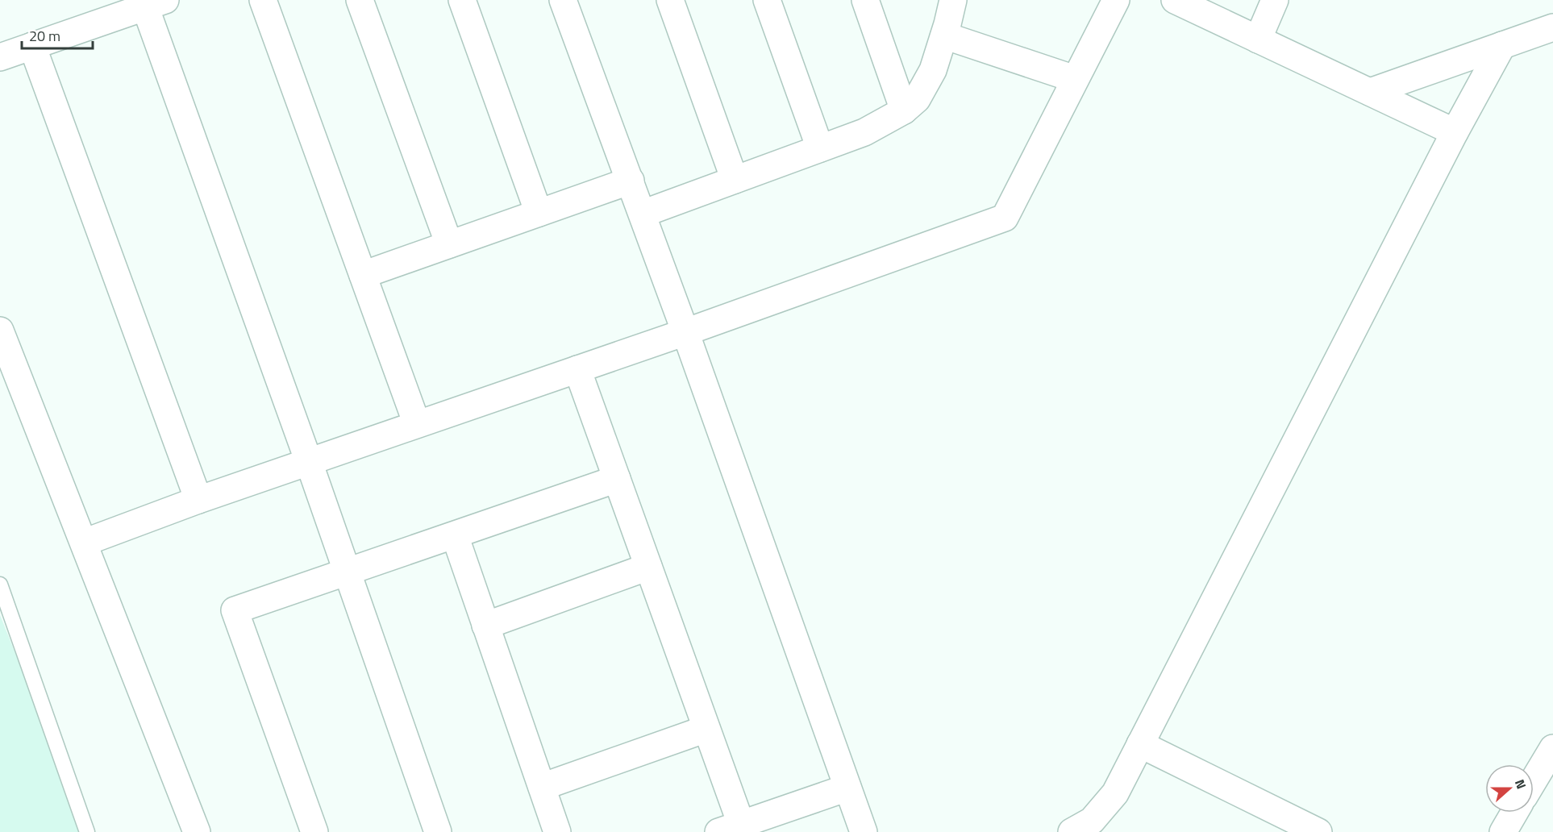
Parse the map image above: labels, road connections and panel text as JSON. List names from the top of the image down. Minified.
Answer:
{"scale_bar":"20 m","north":"right"}
